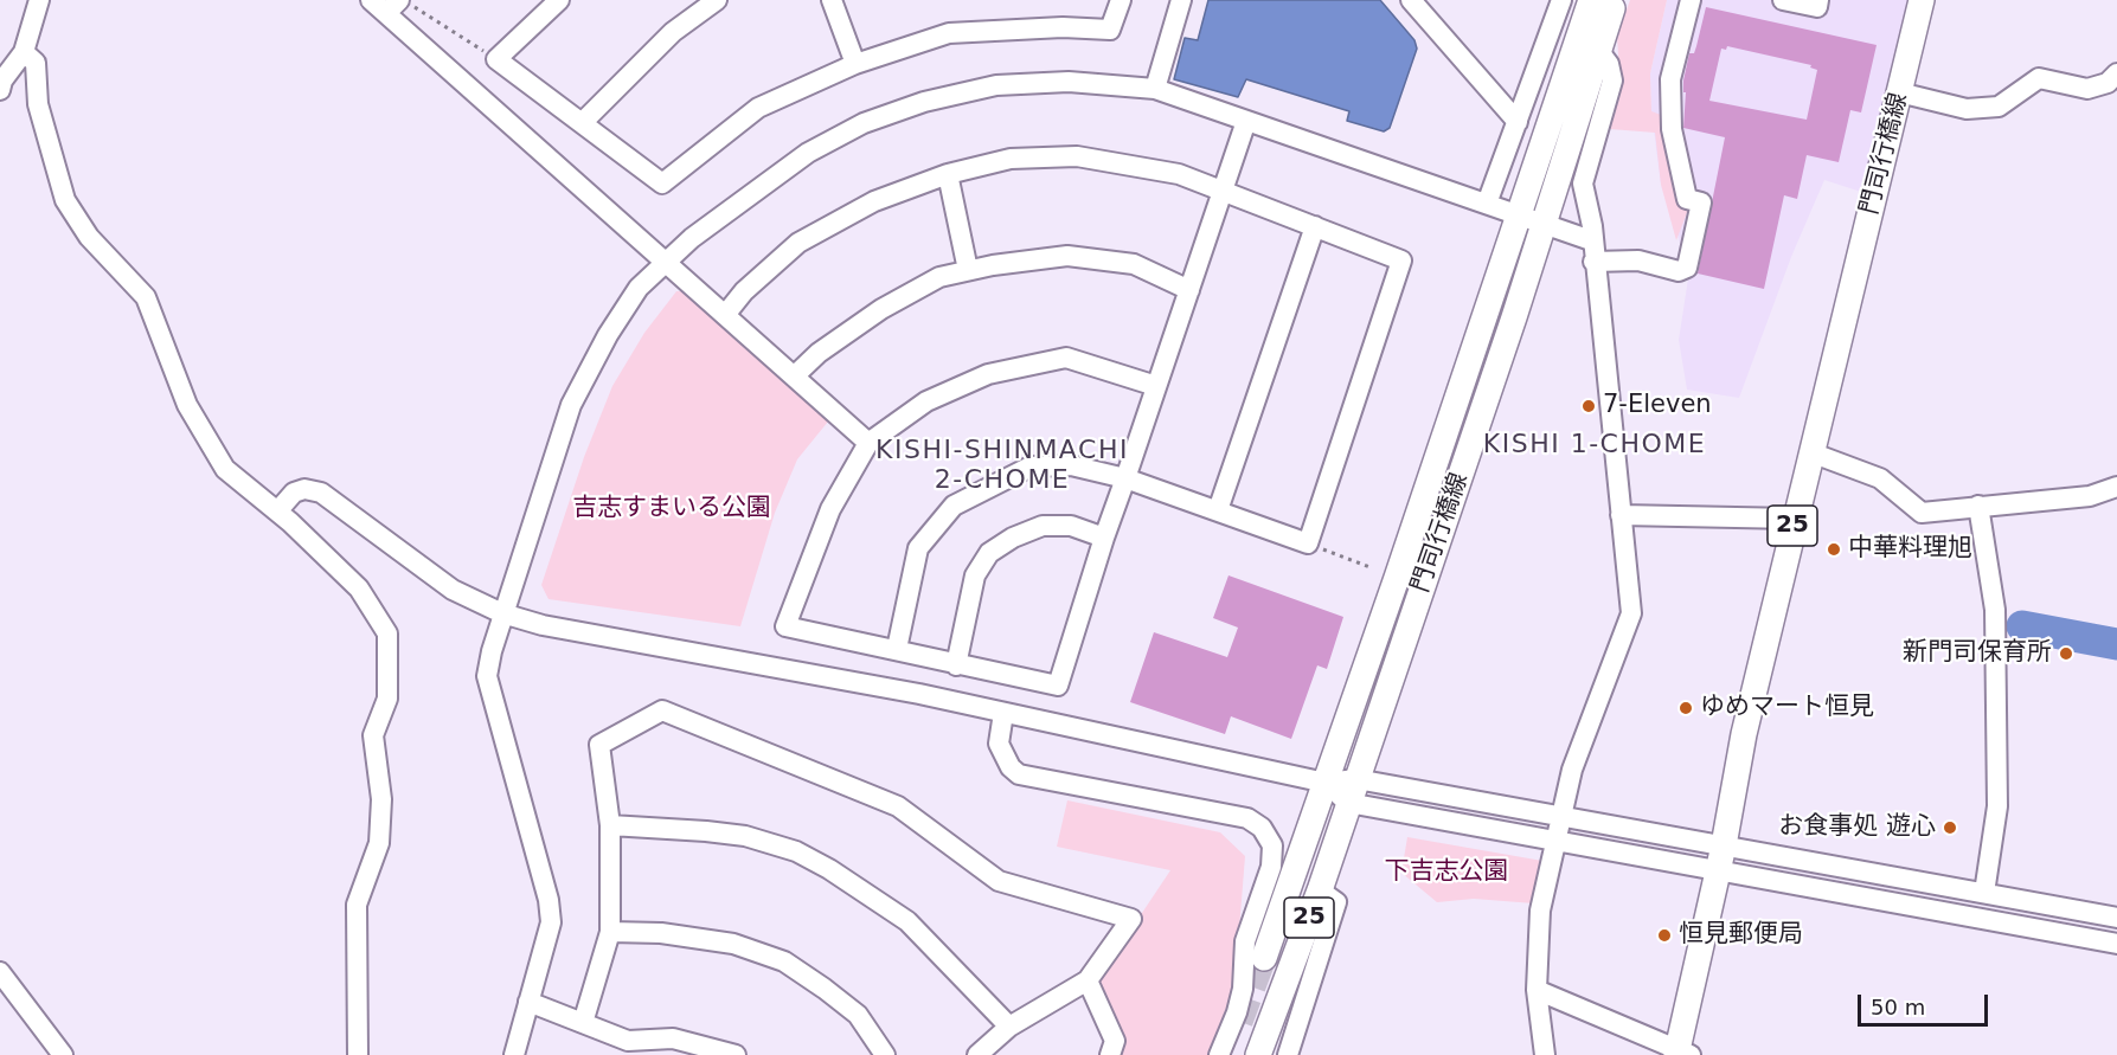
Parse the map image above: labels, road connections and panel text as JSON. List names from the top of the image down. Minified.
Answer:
{"streets":{"main road":["門司行橋線","25"]},"districts":["KISHI 1-CHOME","KISHI-SHINMACHI 2-CHOME"],"parks":["吉志すまいる公園","下吉志公園"],"places":["7-Eleven","中華料理旭","新門司保育所","ゆめマート恒見","お食事処 遊心","恒見郵便局"],"scale_bar":"50 m"}
